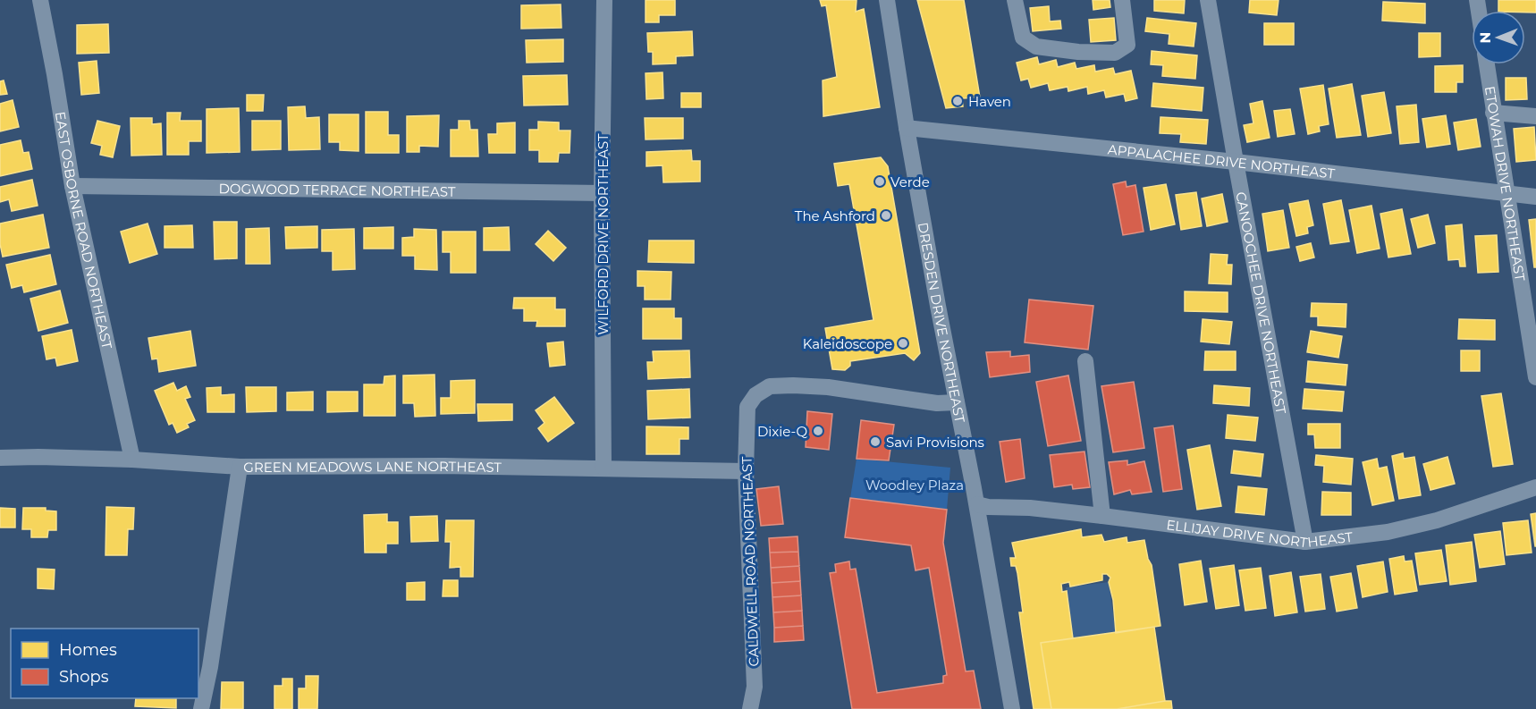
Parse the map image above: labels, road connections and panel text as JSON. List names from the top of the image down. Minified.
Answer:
{"streets":{"street":["APPALACHEE DRIVE NORTHEAST","ETOWAH DRIVE NORTHEAST","DOGWOOD TERRACE NORTHEAST","EAST OSBORNE ROAD NORTHEAST","WILFORD DRIVE NORTHEAST","CANOOCHEE DRIVE NORTHEAST","DRESDEN DRIVE NORTHEAST","GREEN MEADOWS LANE NORTHEAST","ELLIJAY DRIVE NORTHEAST","CALDWELL ROAD NORTHEAST"]},"crossings":[["APPALACHEE DRIVE NORTHEAST","ETOWAH DRIVE NORTHEAST"],["APPALACHEE DRIVE NORTHEAST","CANOOCHEE DRIVE NORTHEAST"],["APPALACHEE DRIVE NORTHEAST","DRESDEN DRIVE NORTHEAST"],["DOGWOOD TERRACE NORTHEAST","EAST OSBORNE ROAD NORTHEAST"],["DOGWOOD TERRACE NORTHEAST","WILFORD DRIVE NORTHEAST"],["EAST OSBORNE ROAD NORTHEAST","GREEN MEADOWS LANE NORTHEAST"],["WILFORD DRIVE NORTHEAST","GREEN MEADOWS LANE NORTHEAST"],["CANOOCHEE DRIVE NORTHEAST","ELLIJAY DRIVE NORTHEAST"],["DRESDEN DRIVE NORTHEAST","ELLIJAY DRIVE NORTHEAST"],["DRESDEN DRIVE NORTHEAST","CALDWELL ROAD NORTHEAST"],["GREEN MEADOWS LANE NORTHEAST","CALDWELL ROAD NORTHEAST"]],"parks":["Woodley Plaza"],"places":["Haven","Verde","The Ashford","Kaleidoscope","Dixie-Q","Savi Provisions"],"legend":["Homes","Shops"],"north":"left"}
